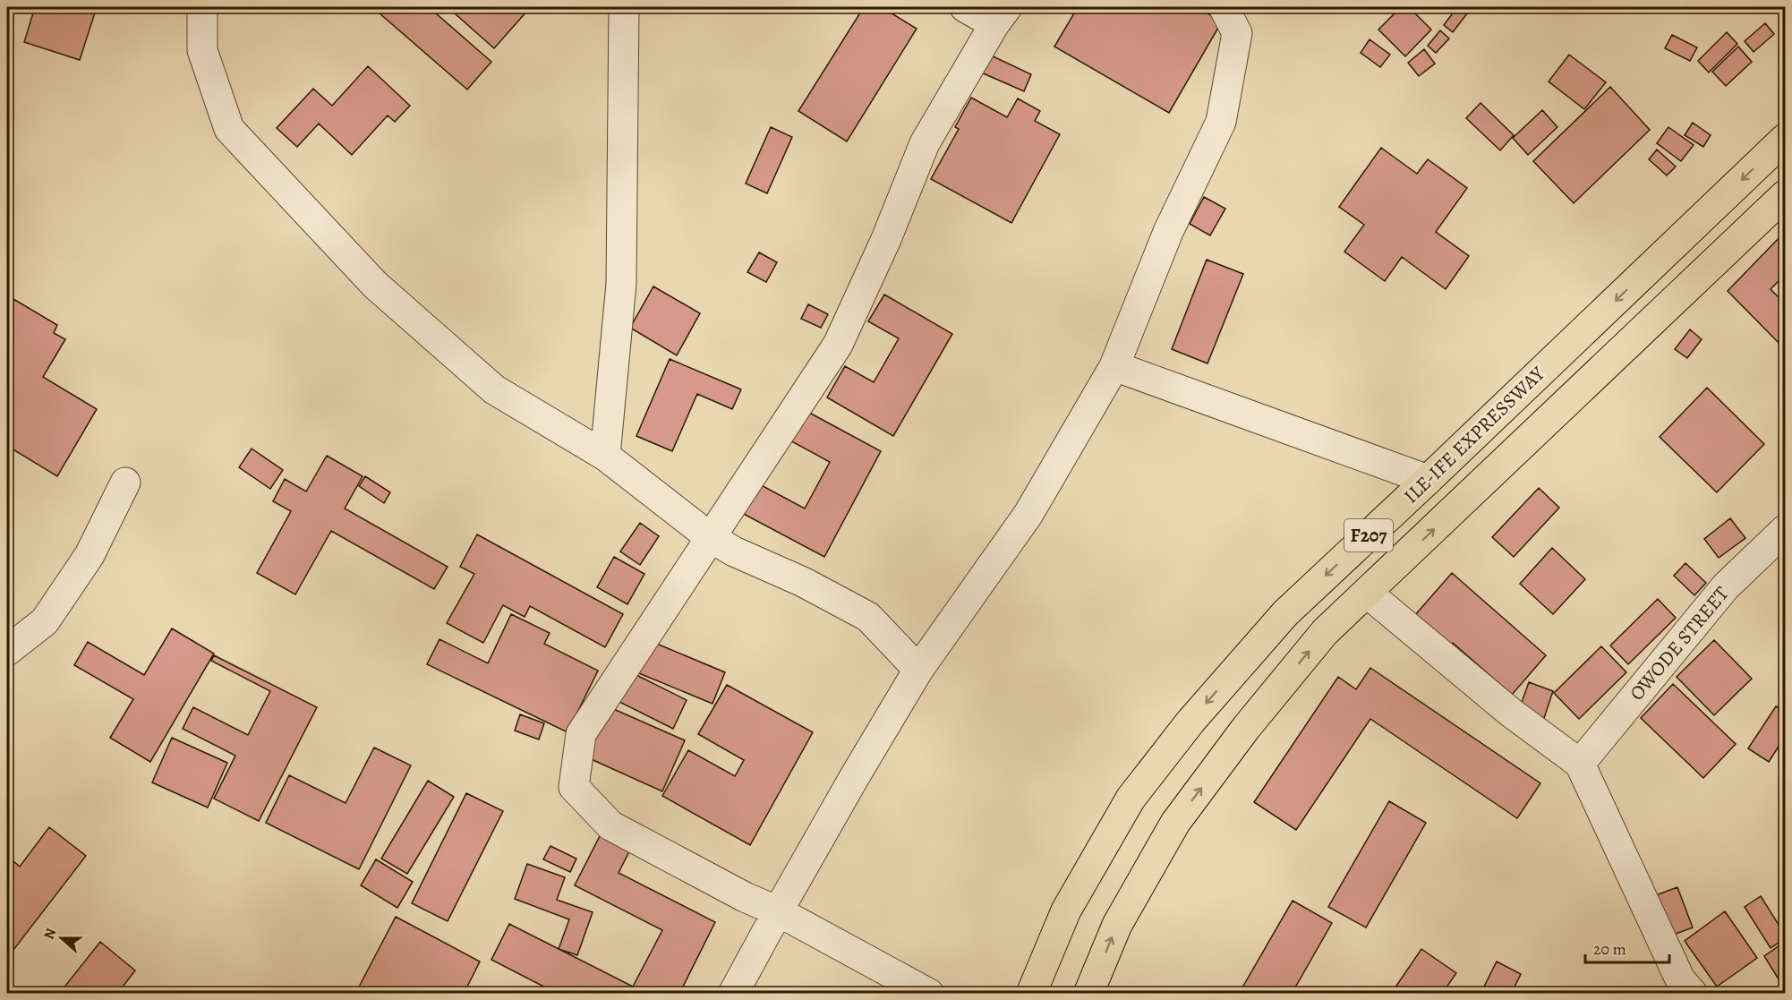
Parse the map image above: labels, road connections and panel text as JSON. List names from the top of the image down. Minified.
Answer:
{"streets":{"main road":["ILE-IFE EXPRESSWAY","F207"],"street":["OWODE STREET"]},"scale_bar":"20 m","north":"left"}
